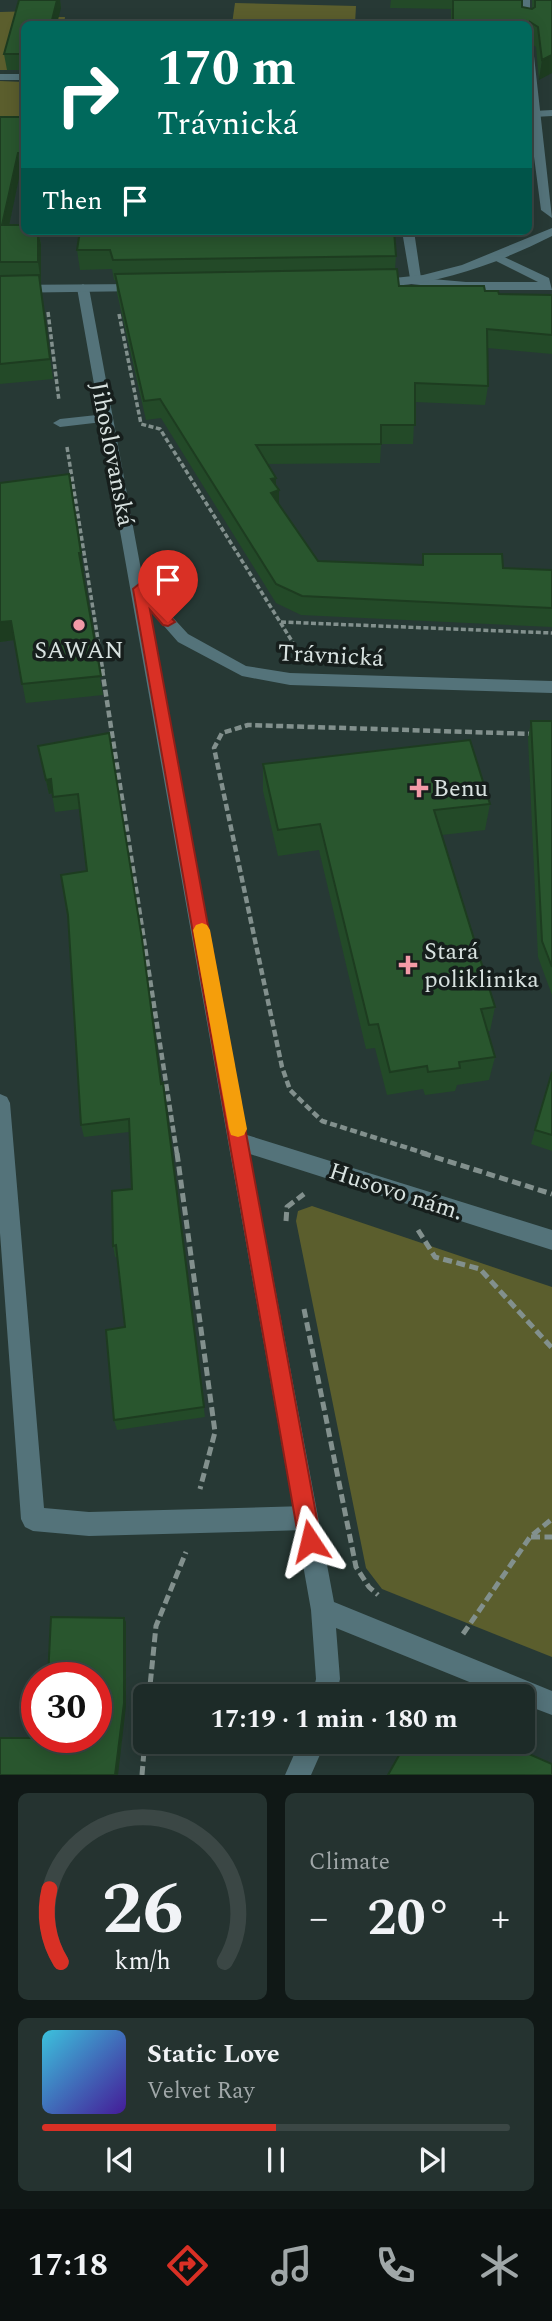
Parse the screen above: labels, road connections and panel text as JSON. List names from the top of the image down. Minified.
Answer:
{"streets":{"street":["Jihoslovanská","Trávnická","Husovo nám."]},"crossings":[["Jihoslovanská","Trávnická"],["Jihoslovanská","Husovo nám."]],"places":{"other":["SAWAN"],"health":["Benu","Stará poliklinika"]},"page":{"turn":["170 m","Trávnická"],"then":"Then","limit":"30","trip":"17:19 · 1 min · 180 m","tile":"Climate","heat":["−","20°","+"],"song":["Static Love","Velvet Ray"],"tabs":"17:18","gauge":["26","km/h"]}}
